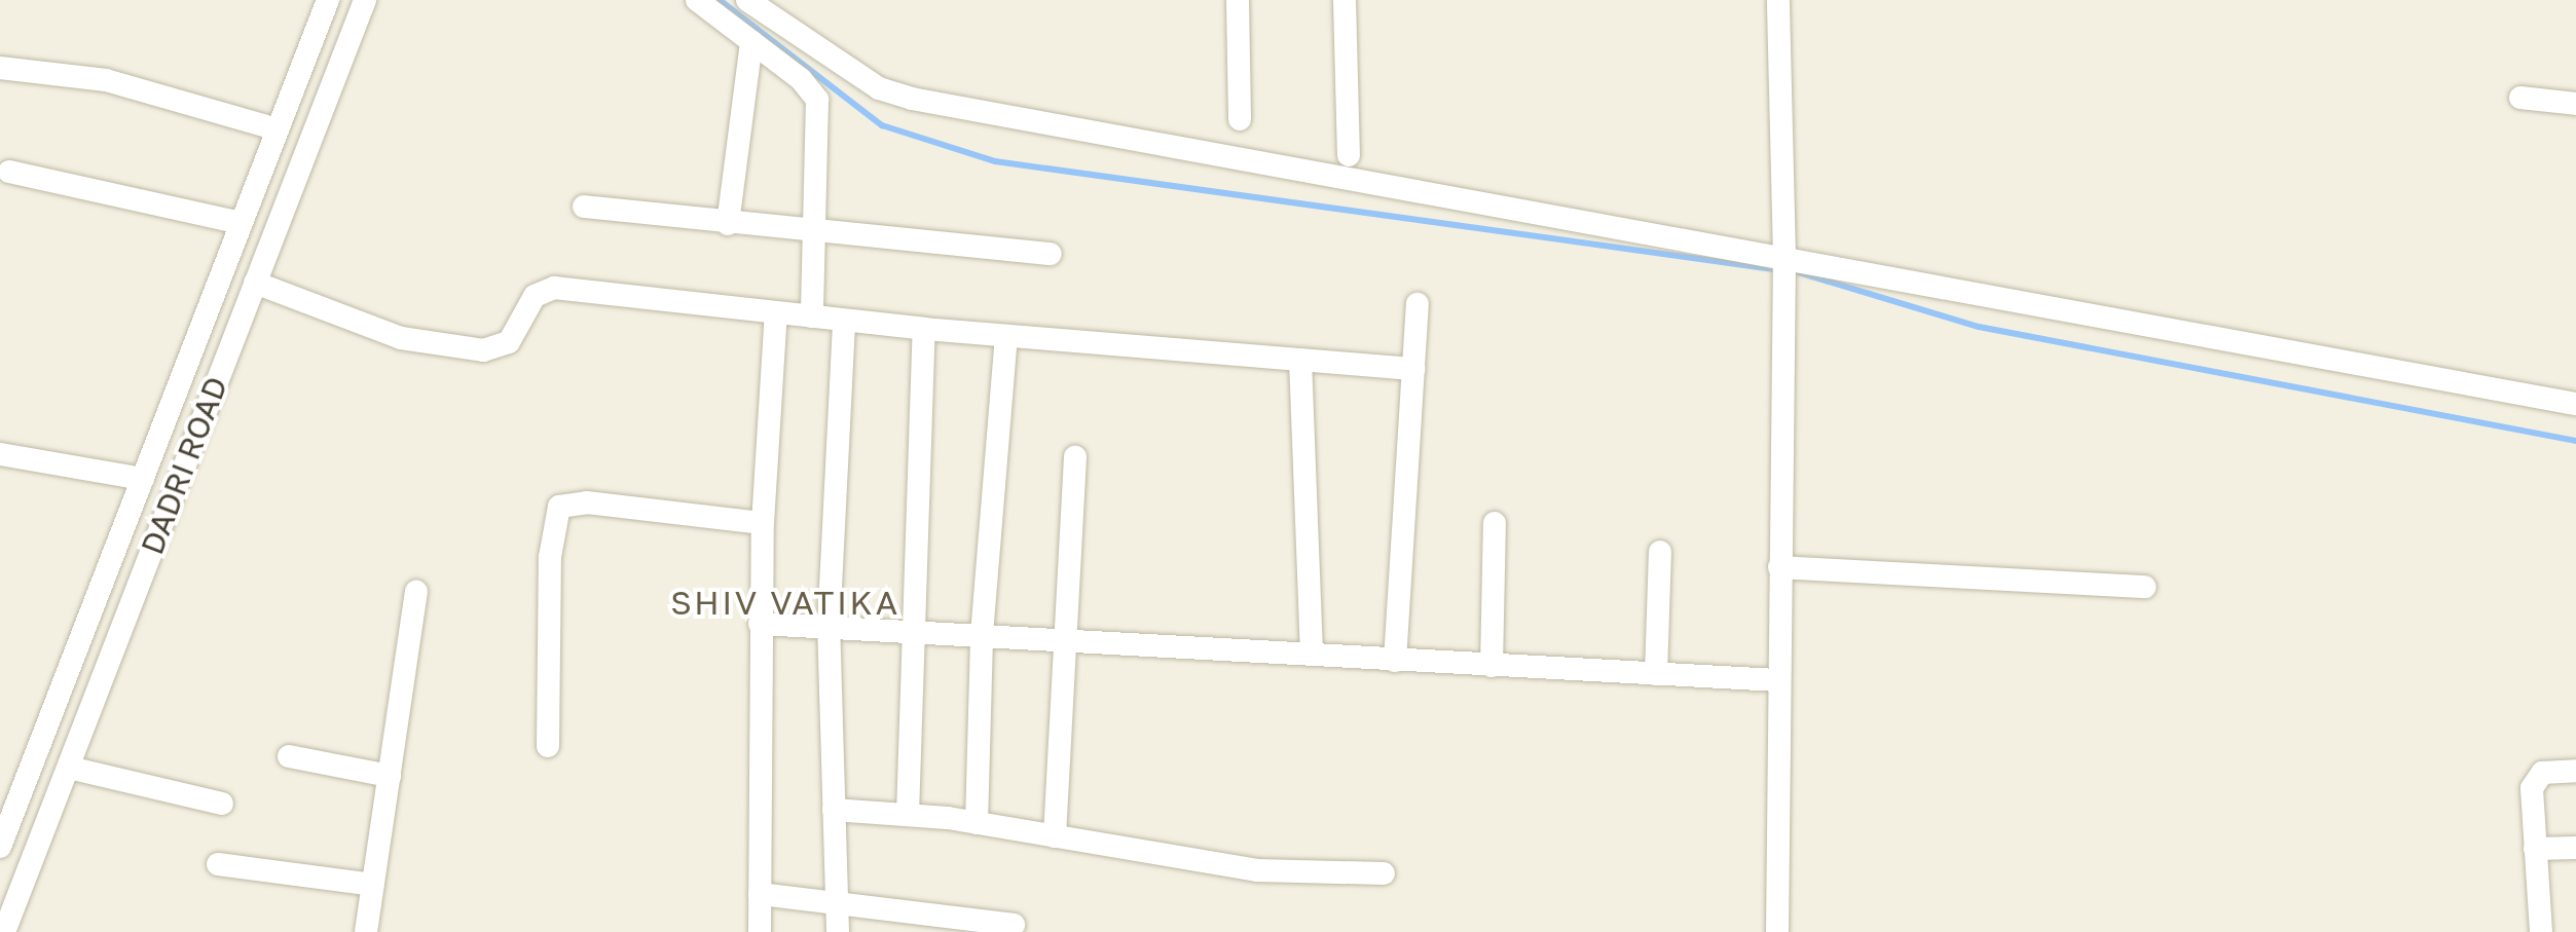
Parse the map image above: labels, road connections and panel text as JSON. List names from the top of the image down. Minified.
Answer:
{"streets":{"street":["DADRI ROAD"]},"districts":["SHIV VATIKA"]}
